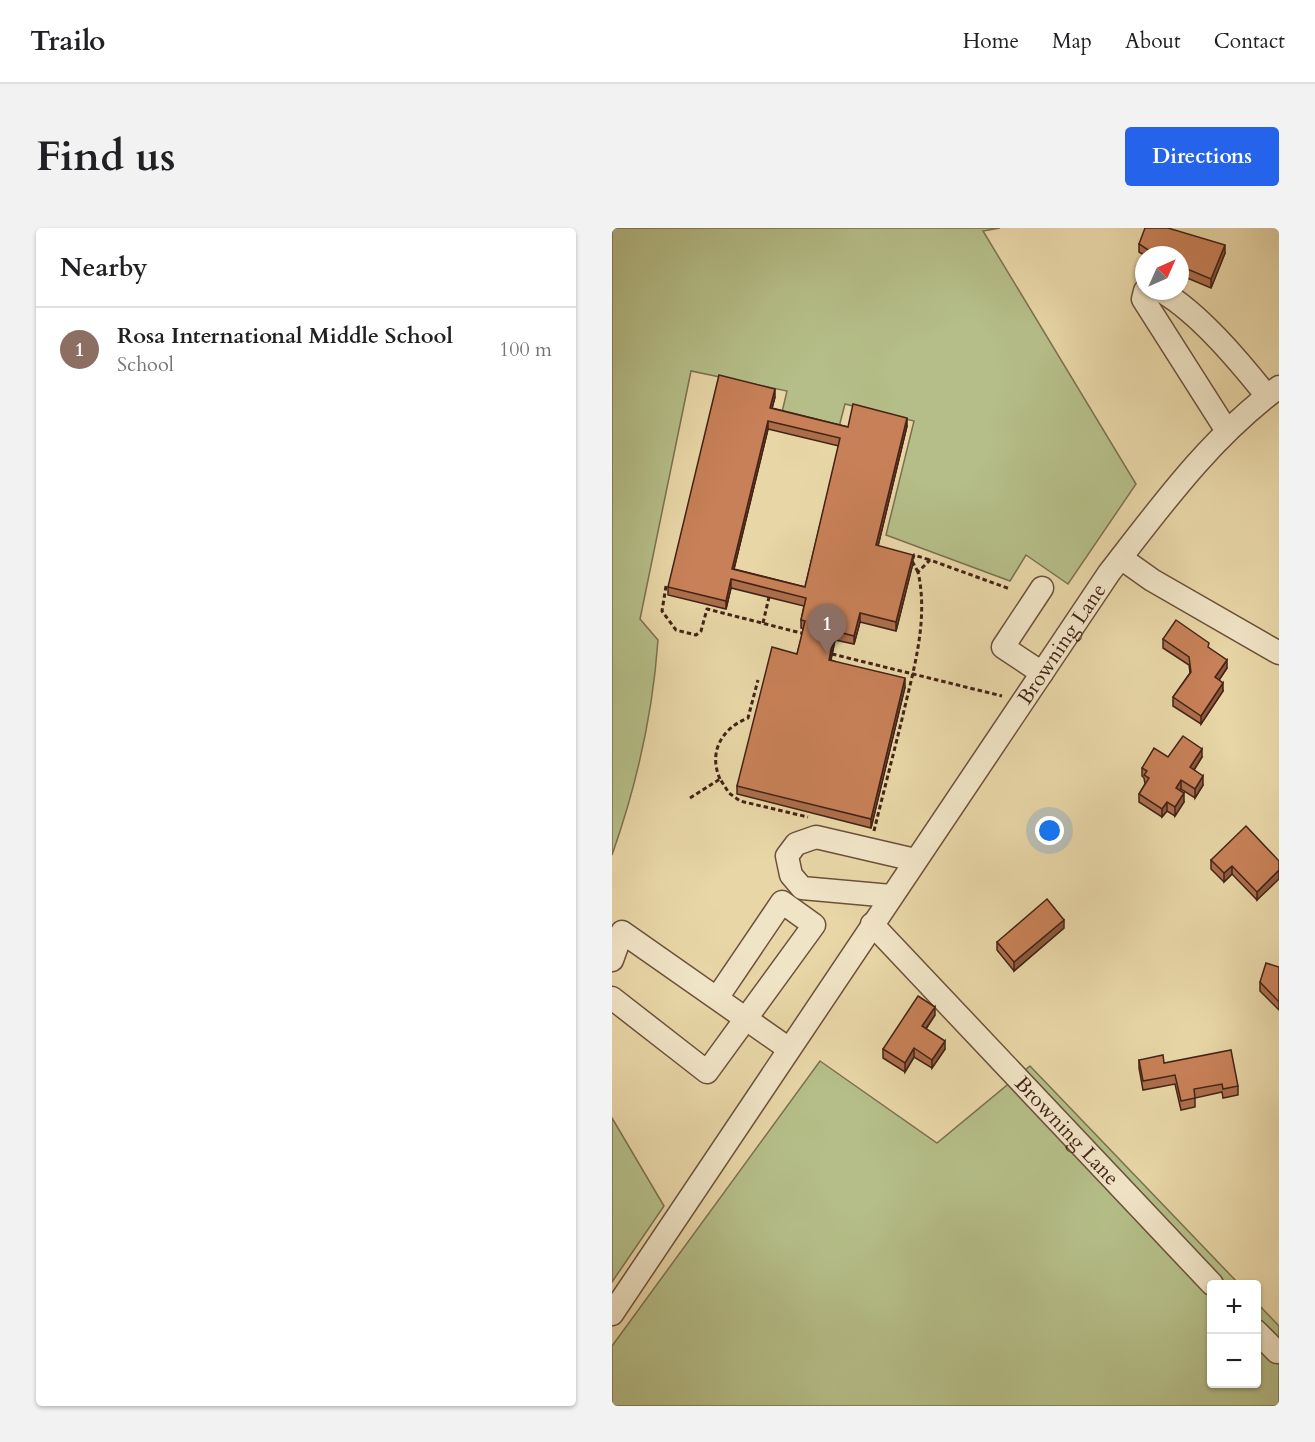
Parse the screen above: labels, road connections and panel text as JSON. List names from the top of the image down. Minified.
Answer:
{"streets":{"street":["Browning Lane"]},"north":"top right","page":{"header":"Trailo","nav":["Home","Map","About","Contact"],"buttons":"Directions","title":"Find us","heading":"Nearby","list":[{"mark":"1","name":"Rosa International Middle School","note":"School","value":"100 m"}],"pins":"1","map_buttons":["+","−"]}}
